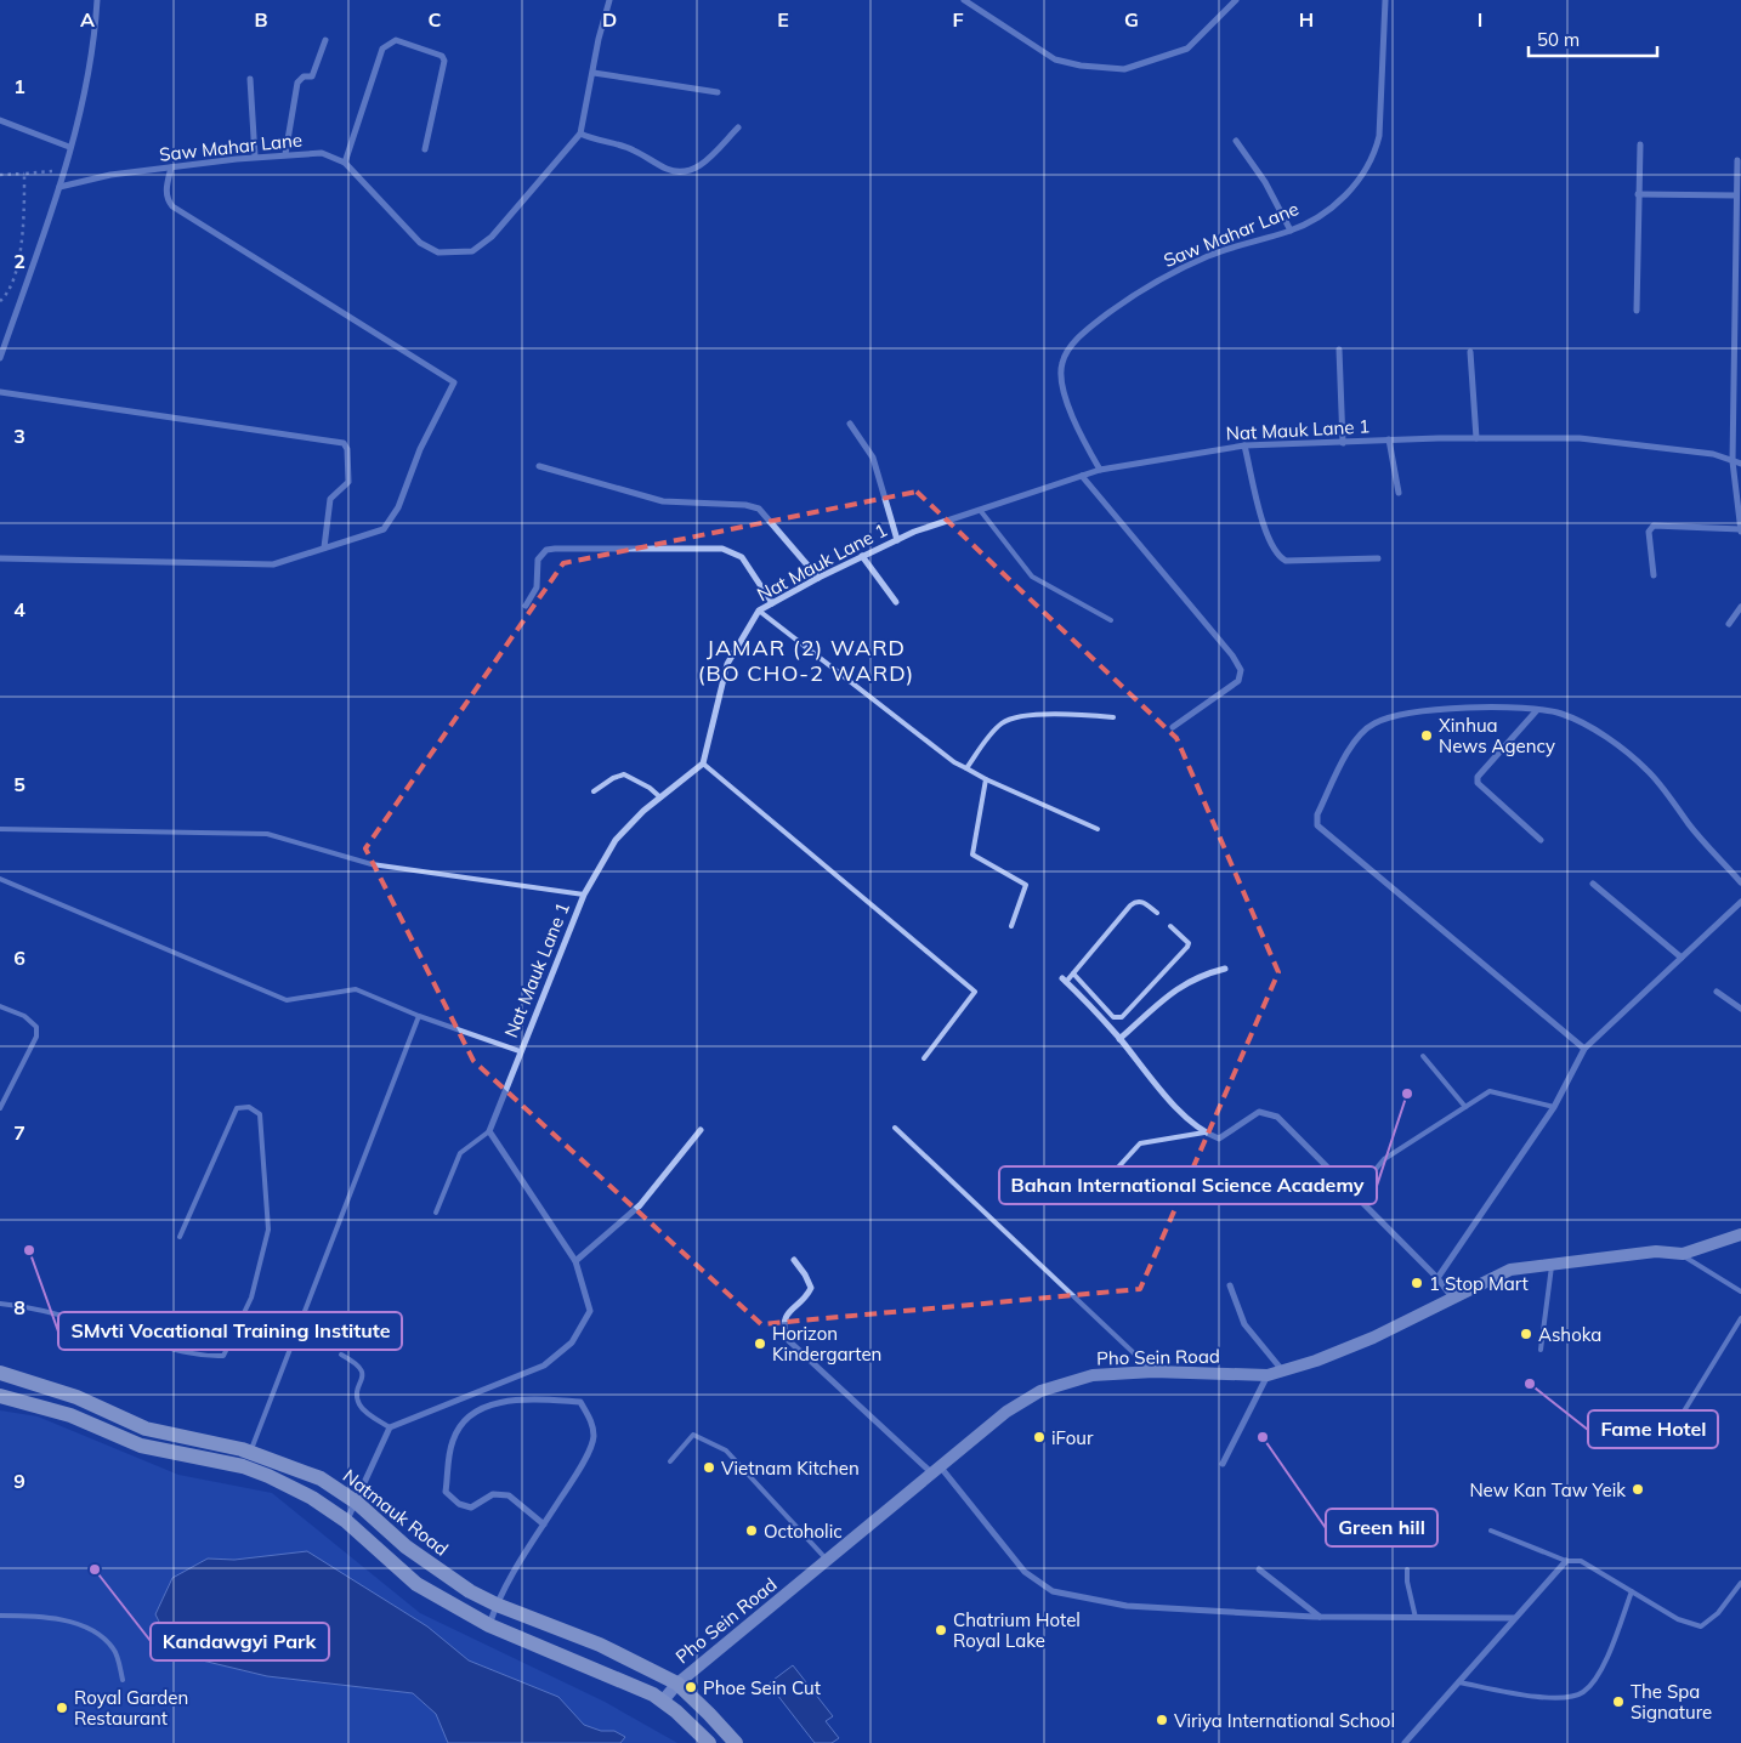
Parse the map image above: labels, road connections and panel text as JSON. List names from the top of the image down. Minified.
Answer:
{"streets":{"main road":["Pho Sein Road","Natmauk Road"],"street":["Saw Mahar Lane","Nat Mauk Lane 1"]},"crossings":[["Saw Mahar Lane","Nat Mauk Lane 1"],["Pho Sein Road","Natmauk Road"]],"districts":["JAMAR (2) WARD (BO CHO-2 WARD)"],"places":["Xinhua News Agency","Bahan International Science Academy","SMvti Vocational Training Institute","1 Stop Mart","Ashoka","Horizon Kindergarten","Fame Hotel","iFour","Green hill","Vietnam Kitchen","New Kan Taw Yeik","Octoholic","Kandawgyi Park","Chatrium Hotel Royal Lake","Phoe Sein Cut","The Spa Signature","Royal Garden Restaurant","Viriya International School"],"scale_bar":"50 m","grid":{"columns":["A","B","C","D","E","F","G","H","I"],"rows":["1","2","3","4","5","6","7","8","9"]}}
